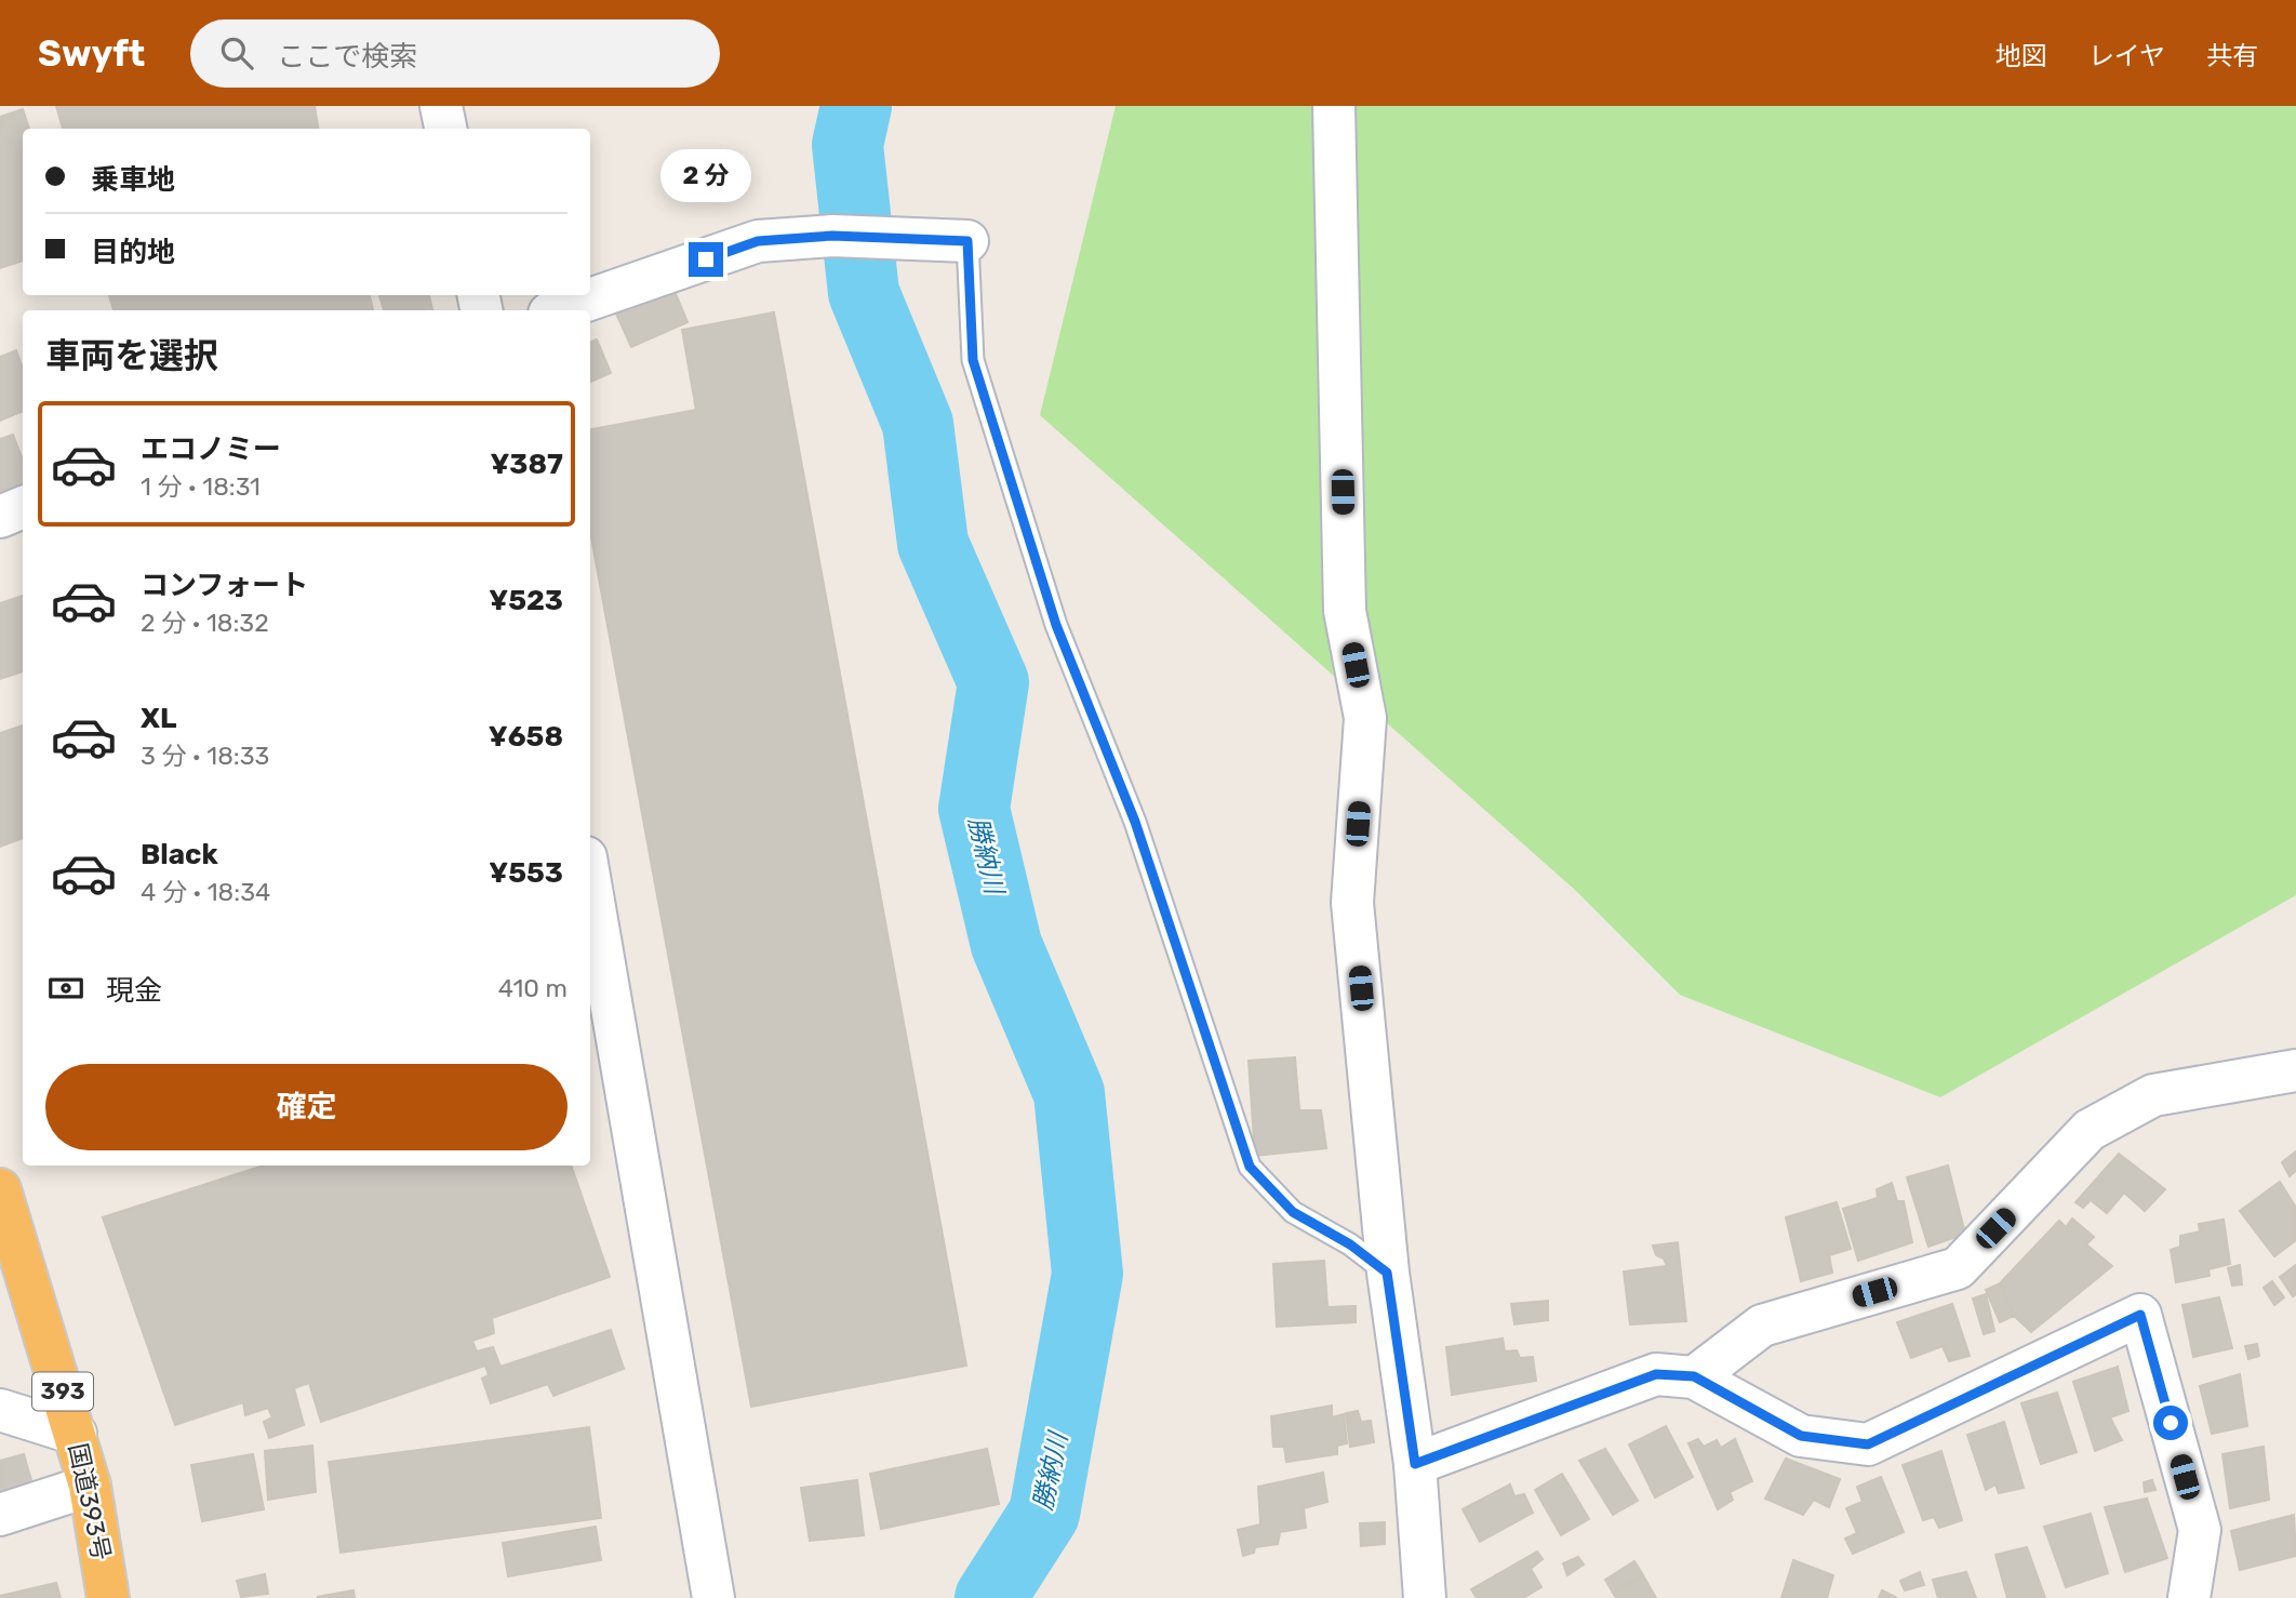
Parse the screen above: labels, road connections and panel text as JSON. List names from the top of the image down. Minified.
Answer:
{"streets":{"highway":["393","国道393号"]},"water":["勝納川"],"page":{"header":"Swyft","search":"ここで検索","nav":["地図","レイヤ","共有"],"banner":["乗車地","目的地"],"bubble":"2 分","heading":"車両を選択","list":[{"name":"エコノミー","note":"1 分 · 18:31","value":"¥387"},{"name":"コンフォート","note":"2 分 · 18:32","value":"¥523"},{"name":"XL","note":"3 分 · 18:33","value":"¥658"},{"name":"Black","note":"4 分 · 18:34","value":"¥553"}],"pay":["現金","410 m"],"buttons":"確定"}}
